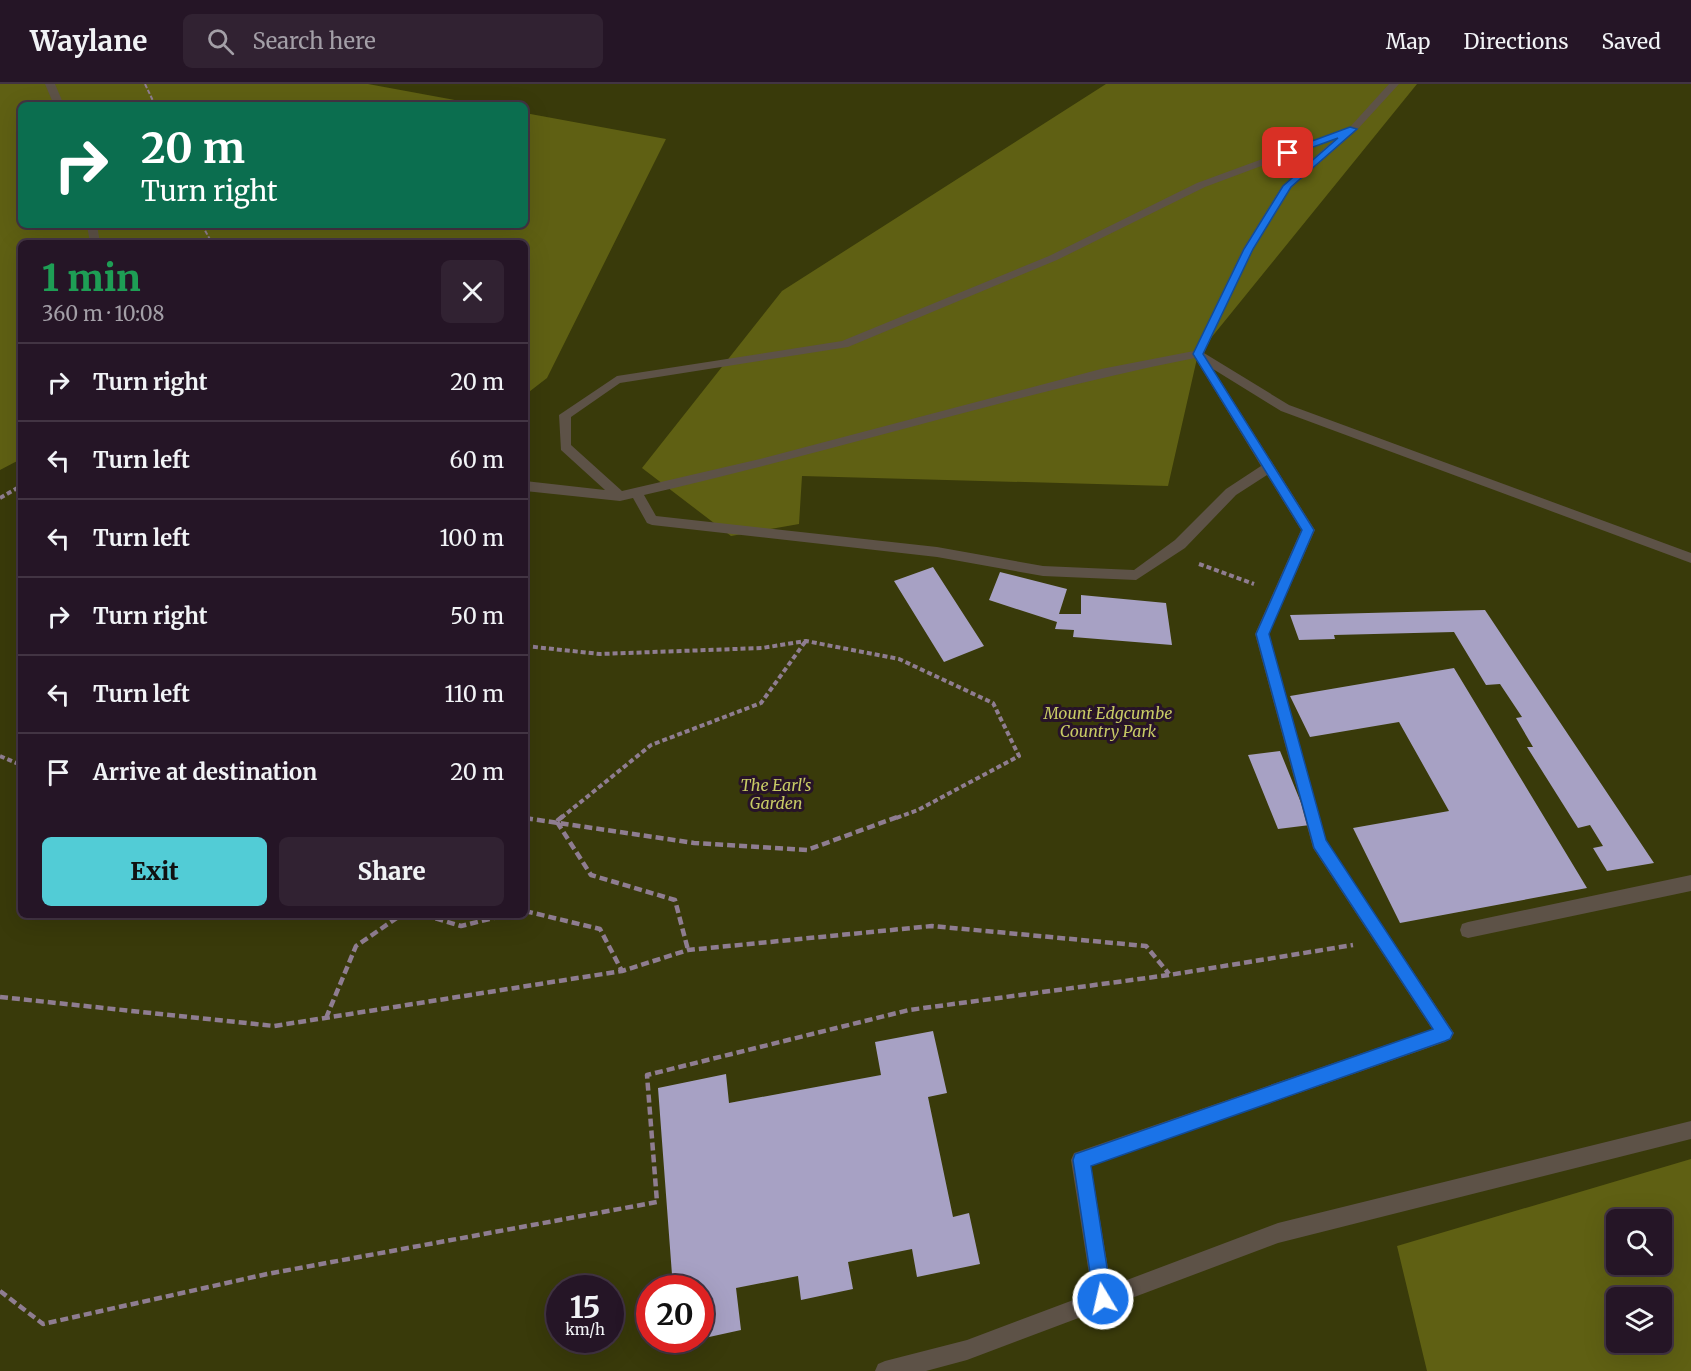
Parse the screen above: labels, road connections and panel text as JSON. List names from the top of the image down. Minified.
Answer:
{"parks":["Mount Edgcumbe Country Park","The Earl's Garden"],"page":{"header":"Waylane","search":"Search here","nav":["Map","Directions","Saved"],"turn":["20 m","Turn right"],"heading":["1 min","360 m · 10:08"],"list":[{"name":"Turn right","value":"20 m"},{"name":"Turn left","value":"60 m"},{"name":"Turn left","value":"100 m"},{"name":"Turn right","value":"50 m"},{"name":"Turn left","value":"110 m"},{"name":"Arrive at destination","value":"20 m"}],"buttons":["Exit","Share"],"speed":"15 km/h","limit":"20"}}
